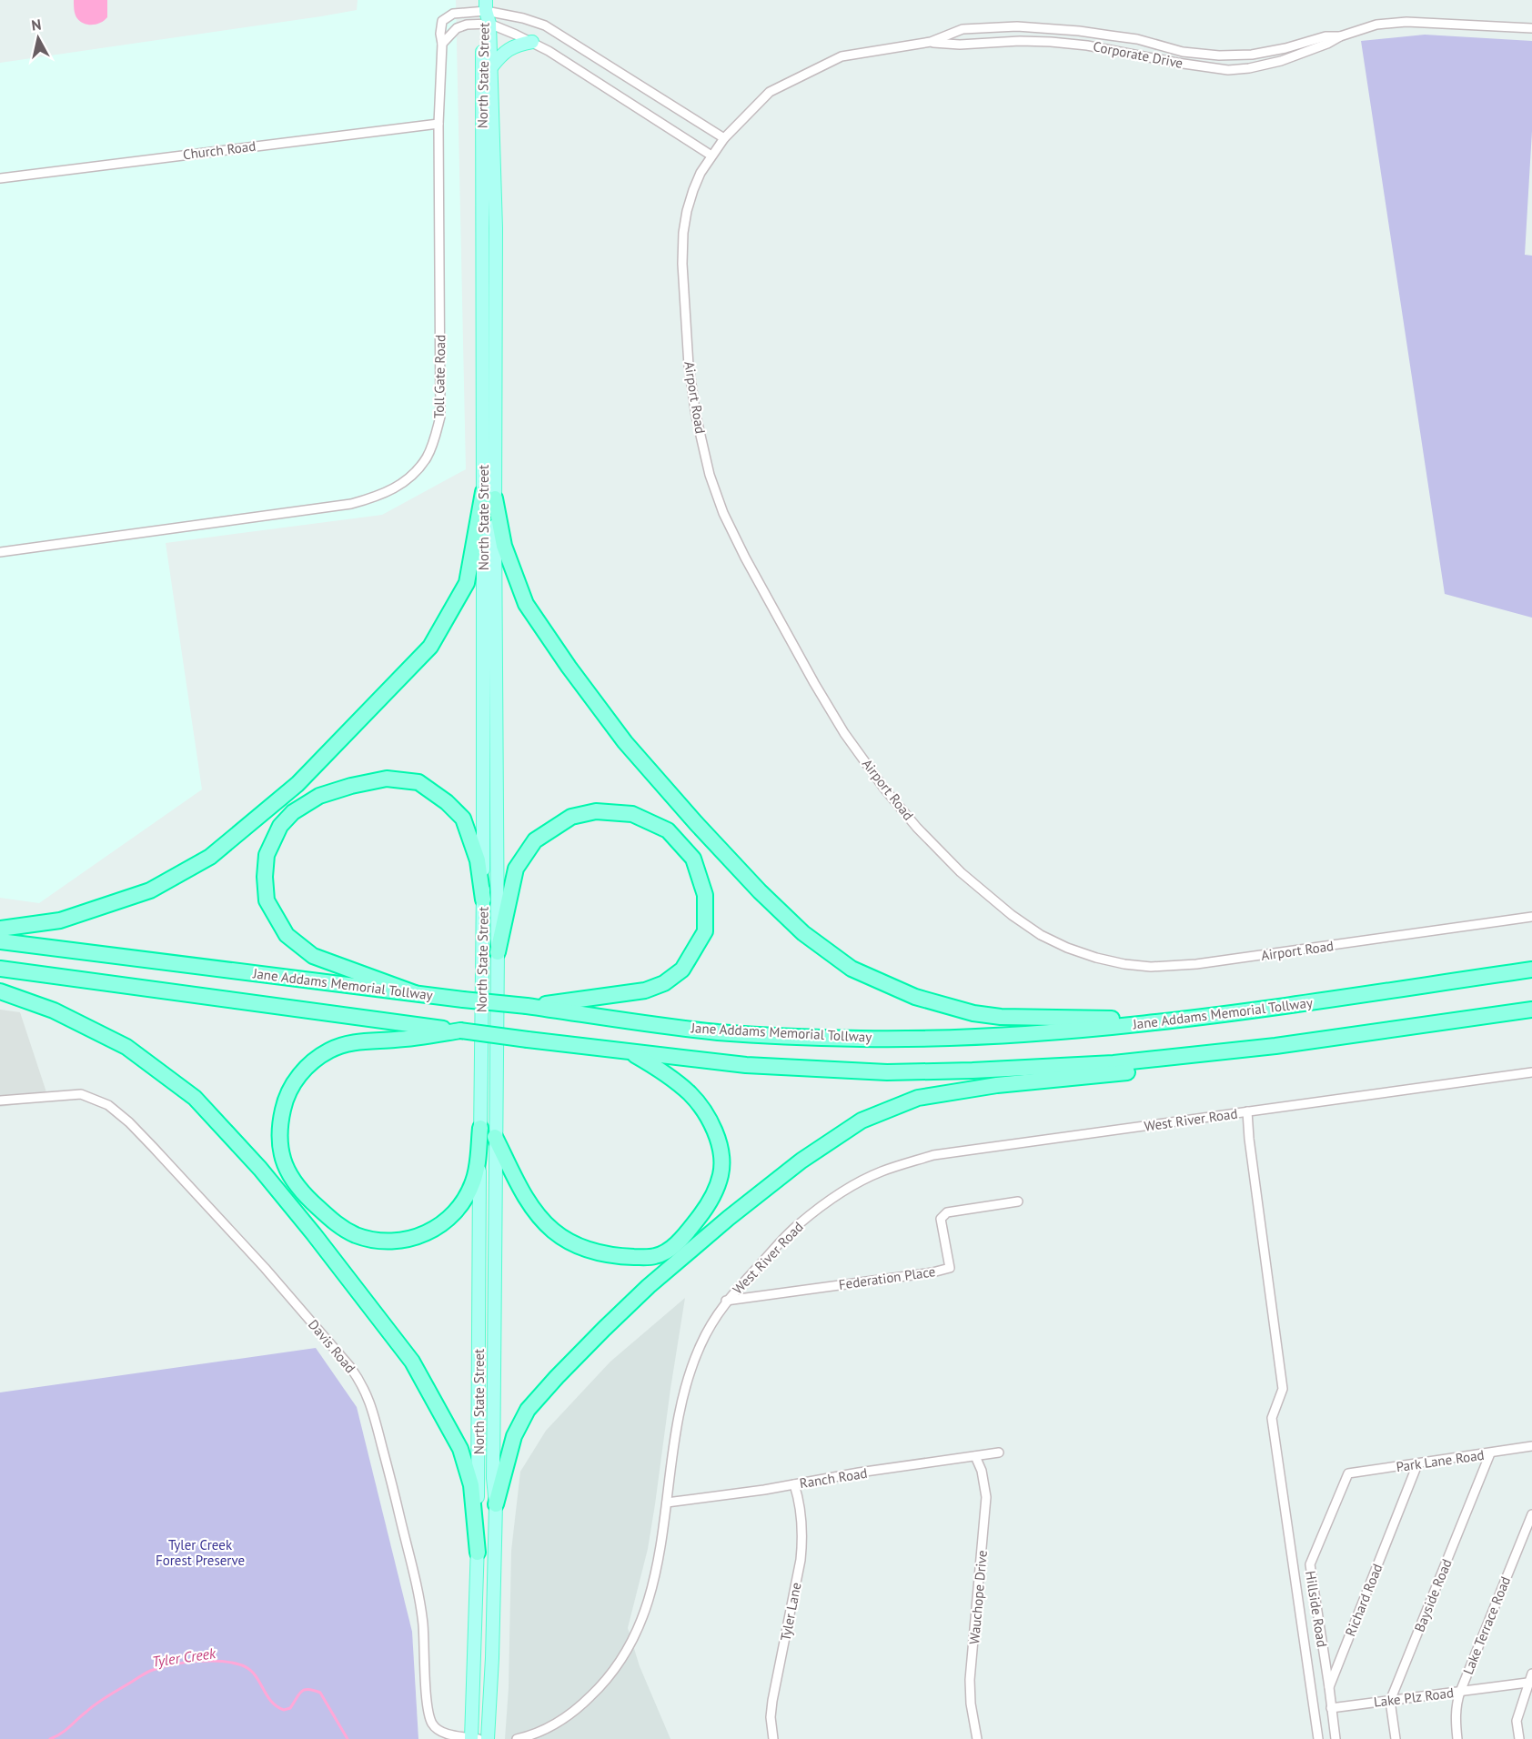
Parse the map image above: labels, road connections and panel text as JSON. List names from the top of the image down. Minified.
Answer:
{"streets":{"highway":["Jane Addams Memorial Tollway"],"main road":["North State Street"],"street":["Corporate Drive","Church Road","Toll Gate Road","Airport Road","West River Road","Federation Place","Davis Road","Park Lane Road","Ranch Road","Bayside Road","Wauchope Drive","Richard Road","Hillside Road","Tyler Lane","Lake Terrace Road","Lake Plz Road"]},"crossings":[["Corporate Drive","Toll Gate Road"],["Corporate Drive","Airport Road"],["North State Street","Toll Gate Road"],["North State Street","Davis Road"],["Church Road","Toll Gate Road"],["Toll Gate Road","Airport Road"],["West River Road","Federation Place"],["West River Road","Ranch Road"],["Park Lane Road","Bayside Road"],["Park Lane Road","Richard Road"],["Park Lane Road","Hillside Road"],["Ranch Road","Wauchope Drive"],["Ranch Road","Tyler Lane"],["Bayside Road","Lake Plz Road"],["Richard Road","Hillside Road"],["Richard Road","Lake Plz Road"],["Lake Terrace Road","Lake Plz Road"]],"water":["Tyler Creek"],"parks":["Tyler Creek Forest Preserve"],"north":"top"}
